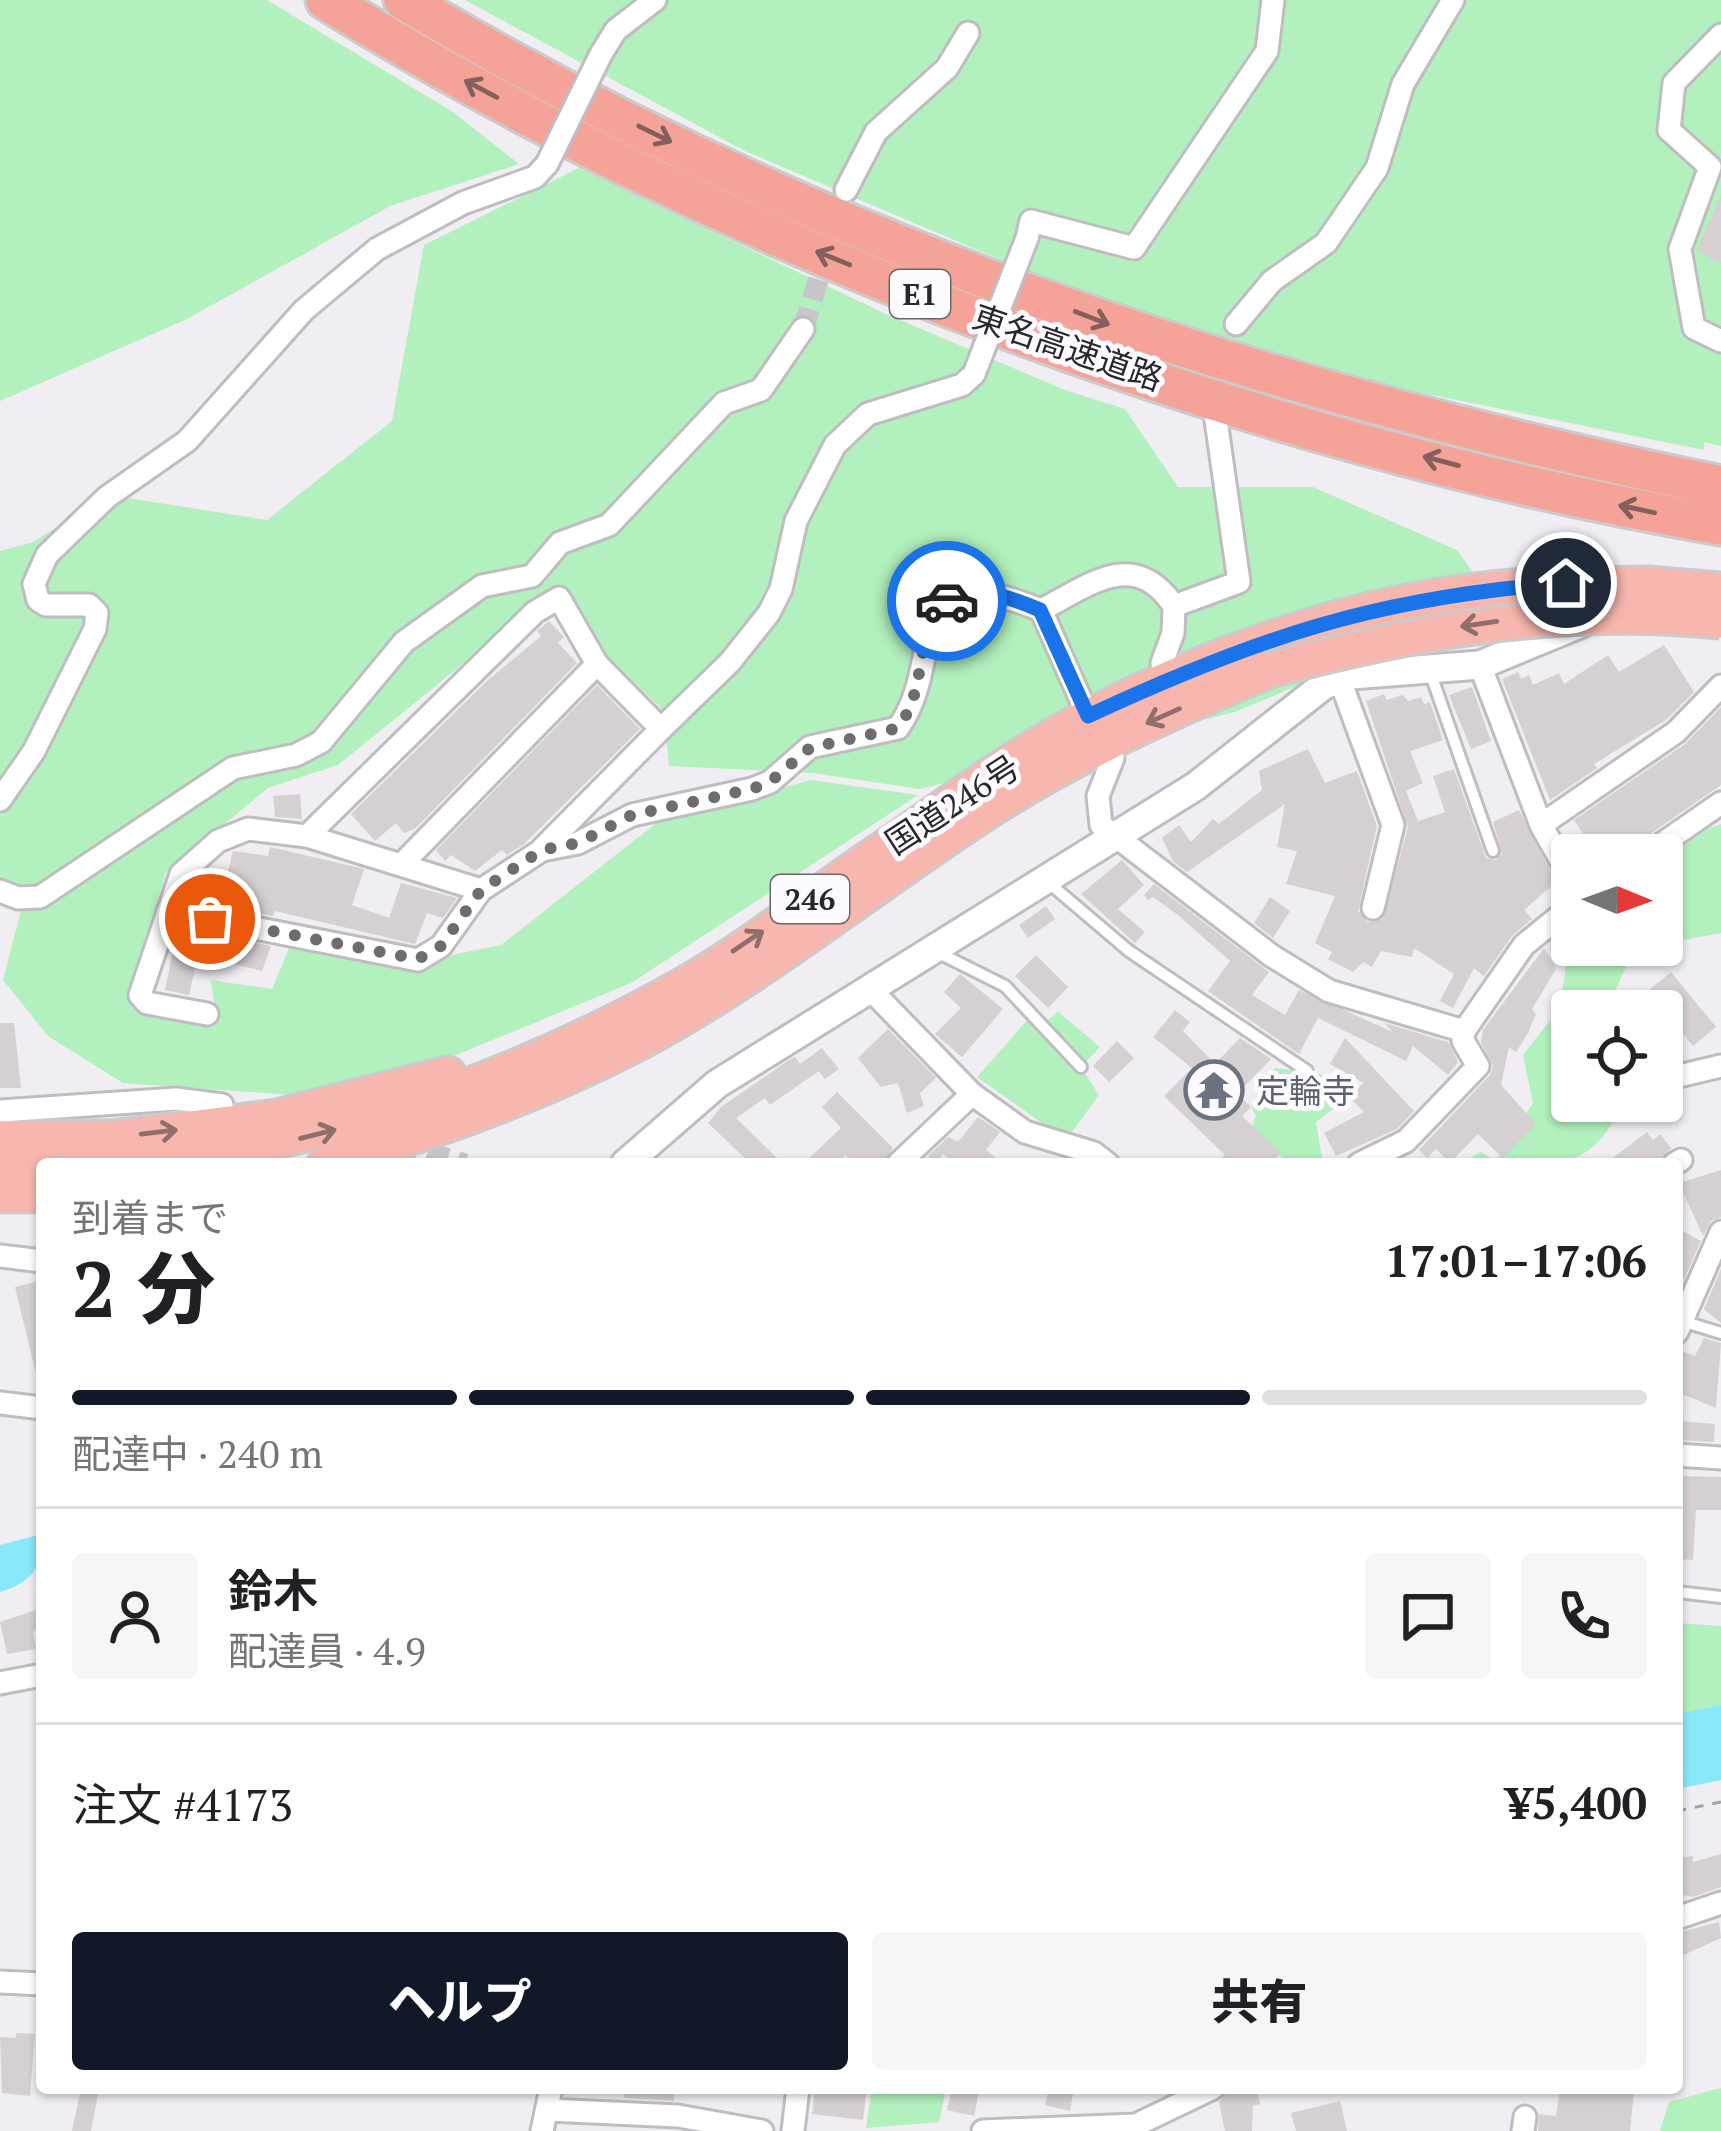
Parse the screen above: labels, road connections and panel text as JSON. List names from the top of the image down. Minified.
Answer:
{"streets":{"highway":["E1","東名高速道路","国道246号","246"]},"places":{"temple":["定輪寺"]},"north":"right","page":{"heading":["2 分","到着まで","17:01–17:06"],"panel":["鈴木","配達員 · 4.9","注文 #4173","¥5,400"],"bar":"配達中 · 240 m","buttons":["ヘルプ","共有"]}}
